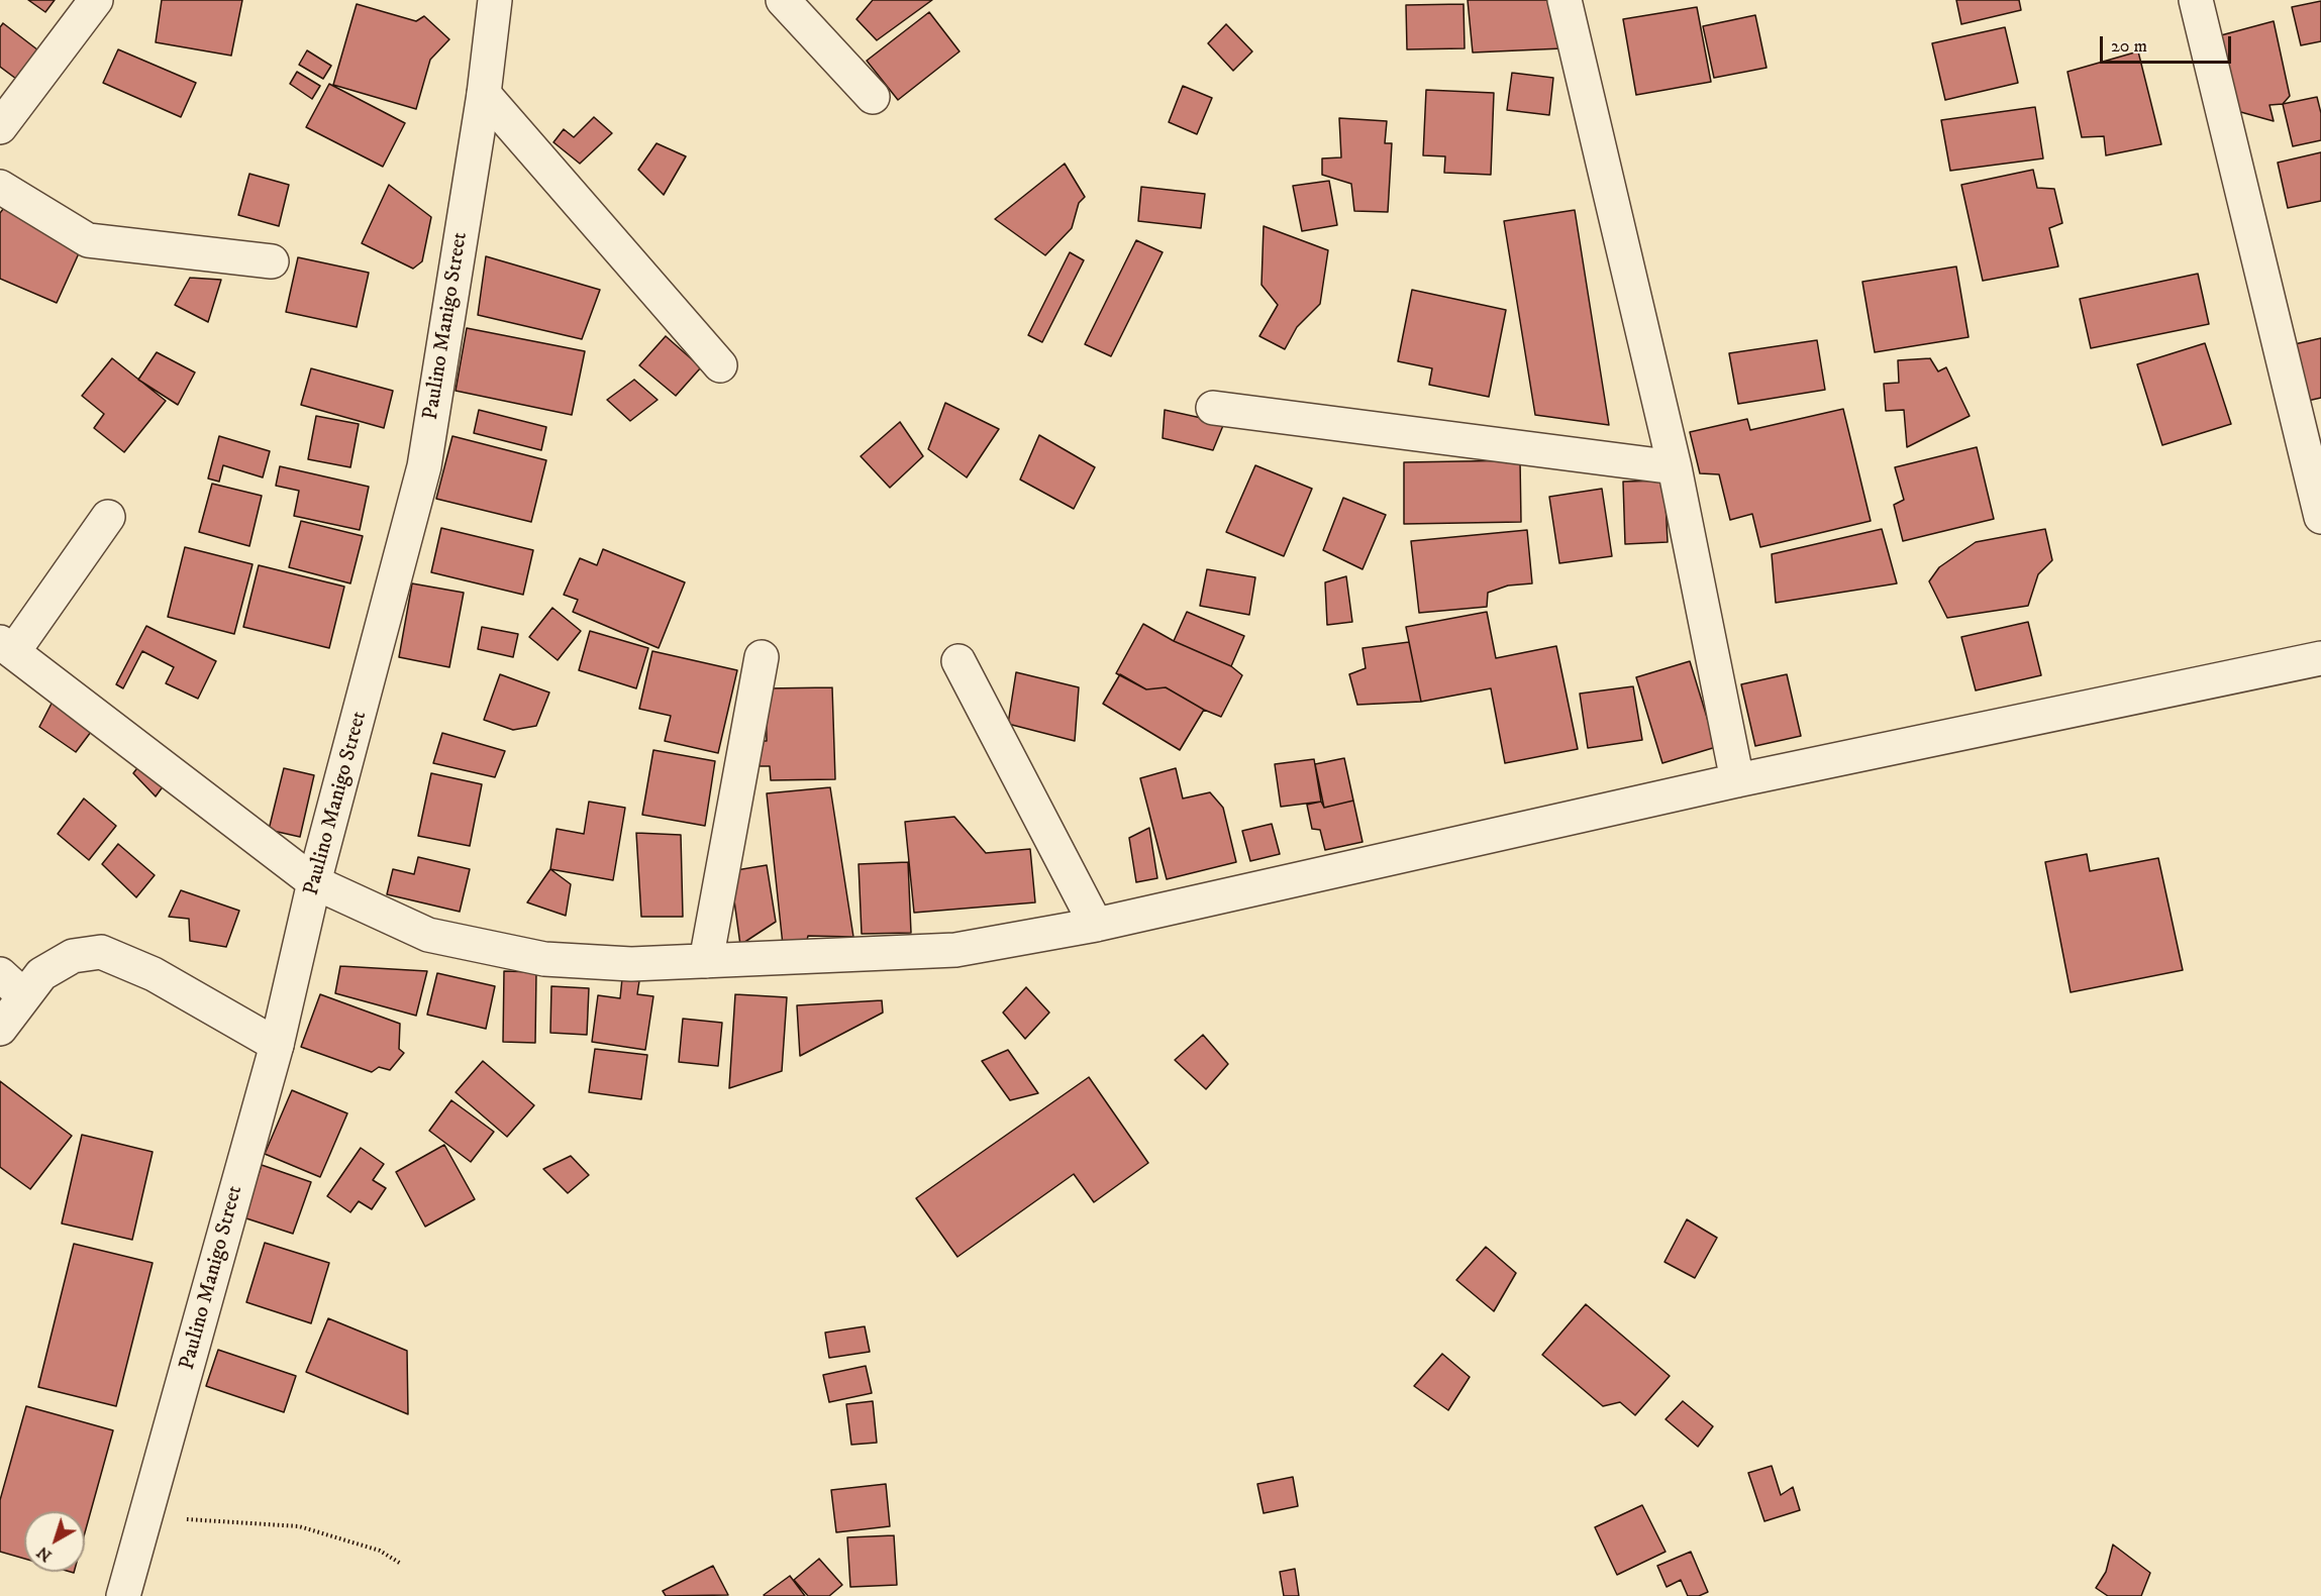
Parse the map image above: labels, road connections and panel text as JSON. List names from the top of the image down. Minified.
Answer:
{"streets":{"street":["Paulino Manigo Street"]},"scale_bar":"20 m","north":"bottom left"}
